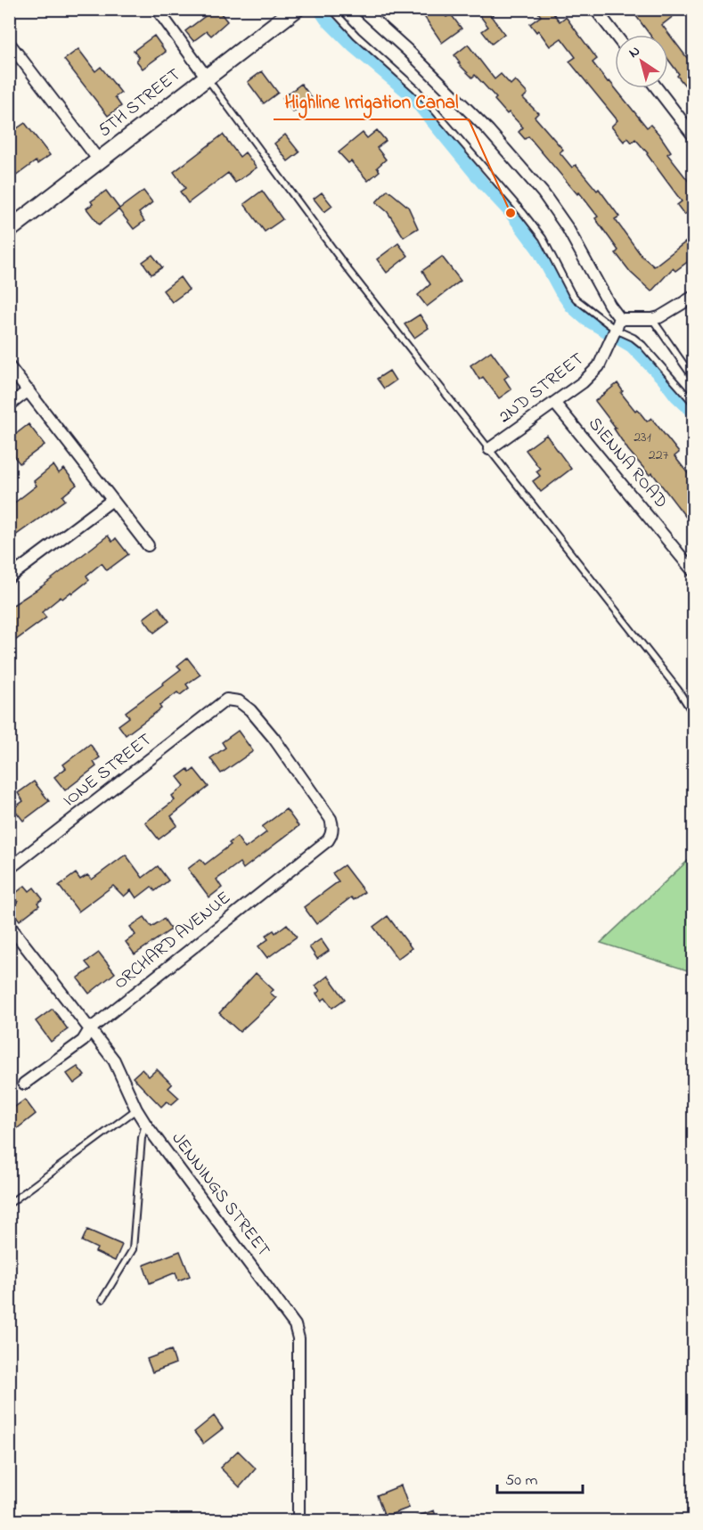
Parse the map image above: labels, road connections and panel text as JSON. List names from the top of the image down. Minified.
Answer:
{"streets":{"street":["5TH STREET","2ND STREET","SIENNA ROAD","IONE STREET","ORCHARD AVENUE","JENNINGS STREET"]},"crossings":[["2ND STREET","SIENNA ROAD"],["IONE STREET","ORCHARD AVENUE"],["ORCHARD AVENUE","JENNINGS STREET"]],"places":["Highline Irrigation Canal"],"house_numbers":["231","227"],"scale_bar":"50 m","north":"top left"}
